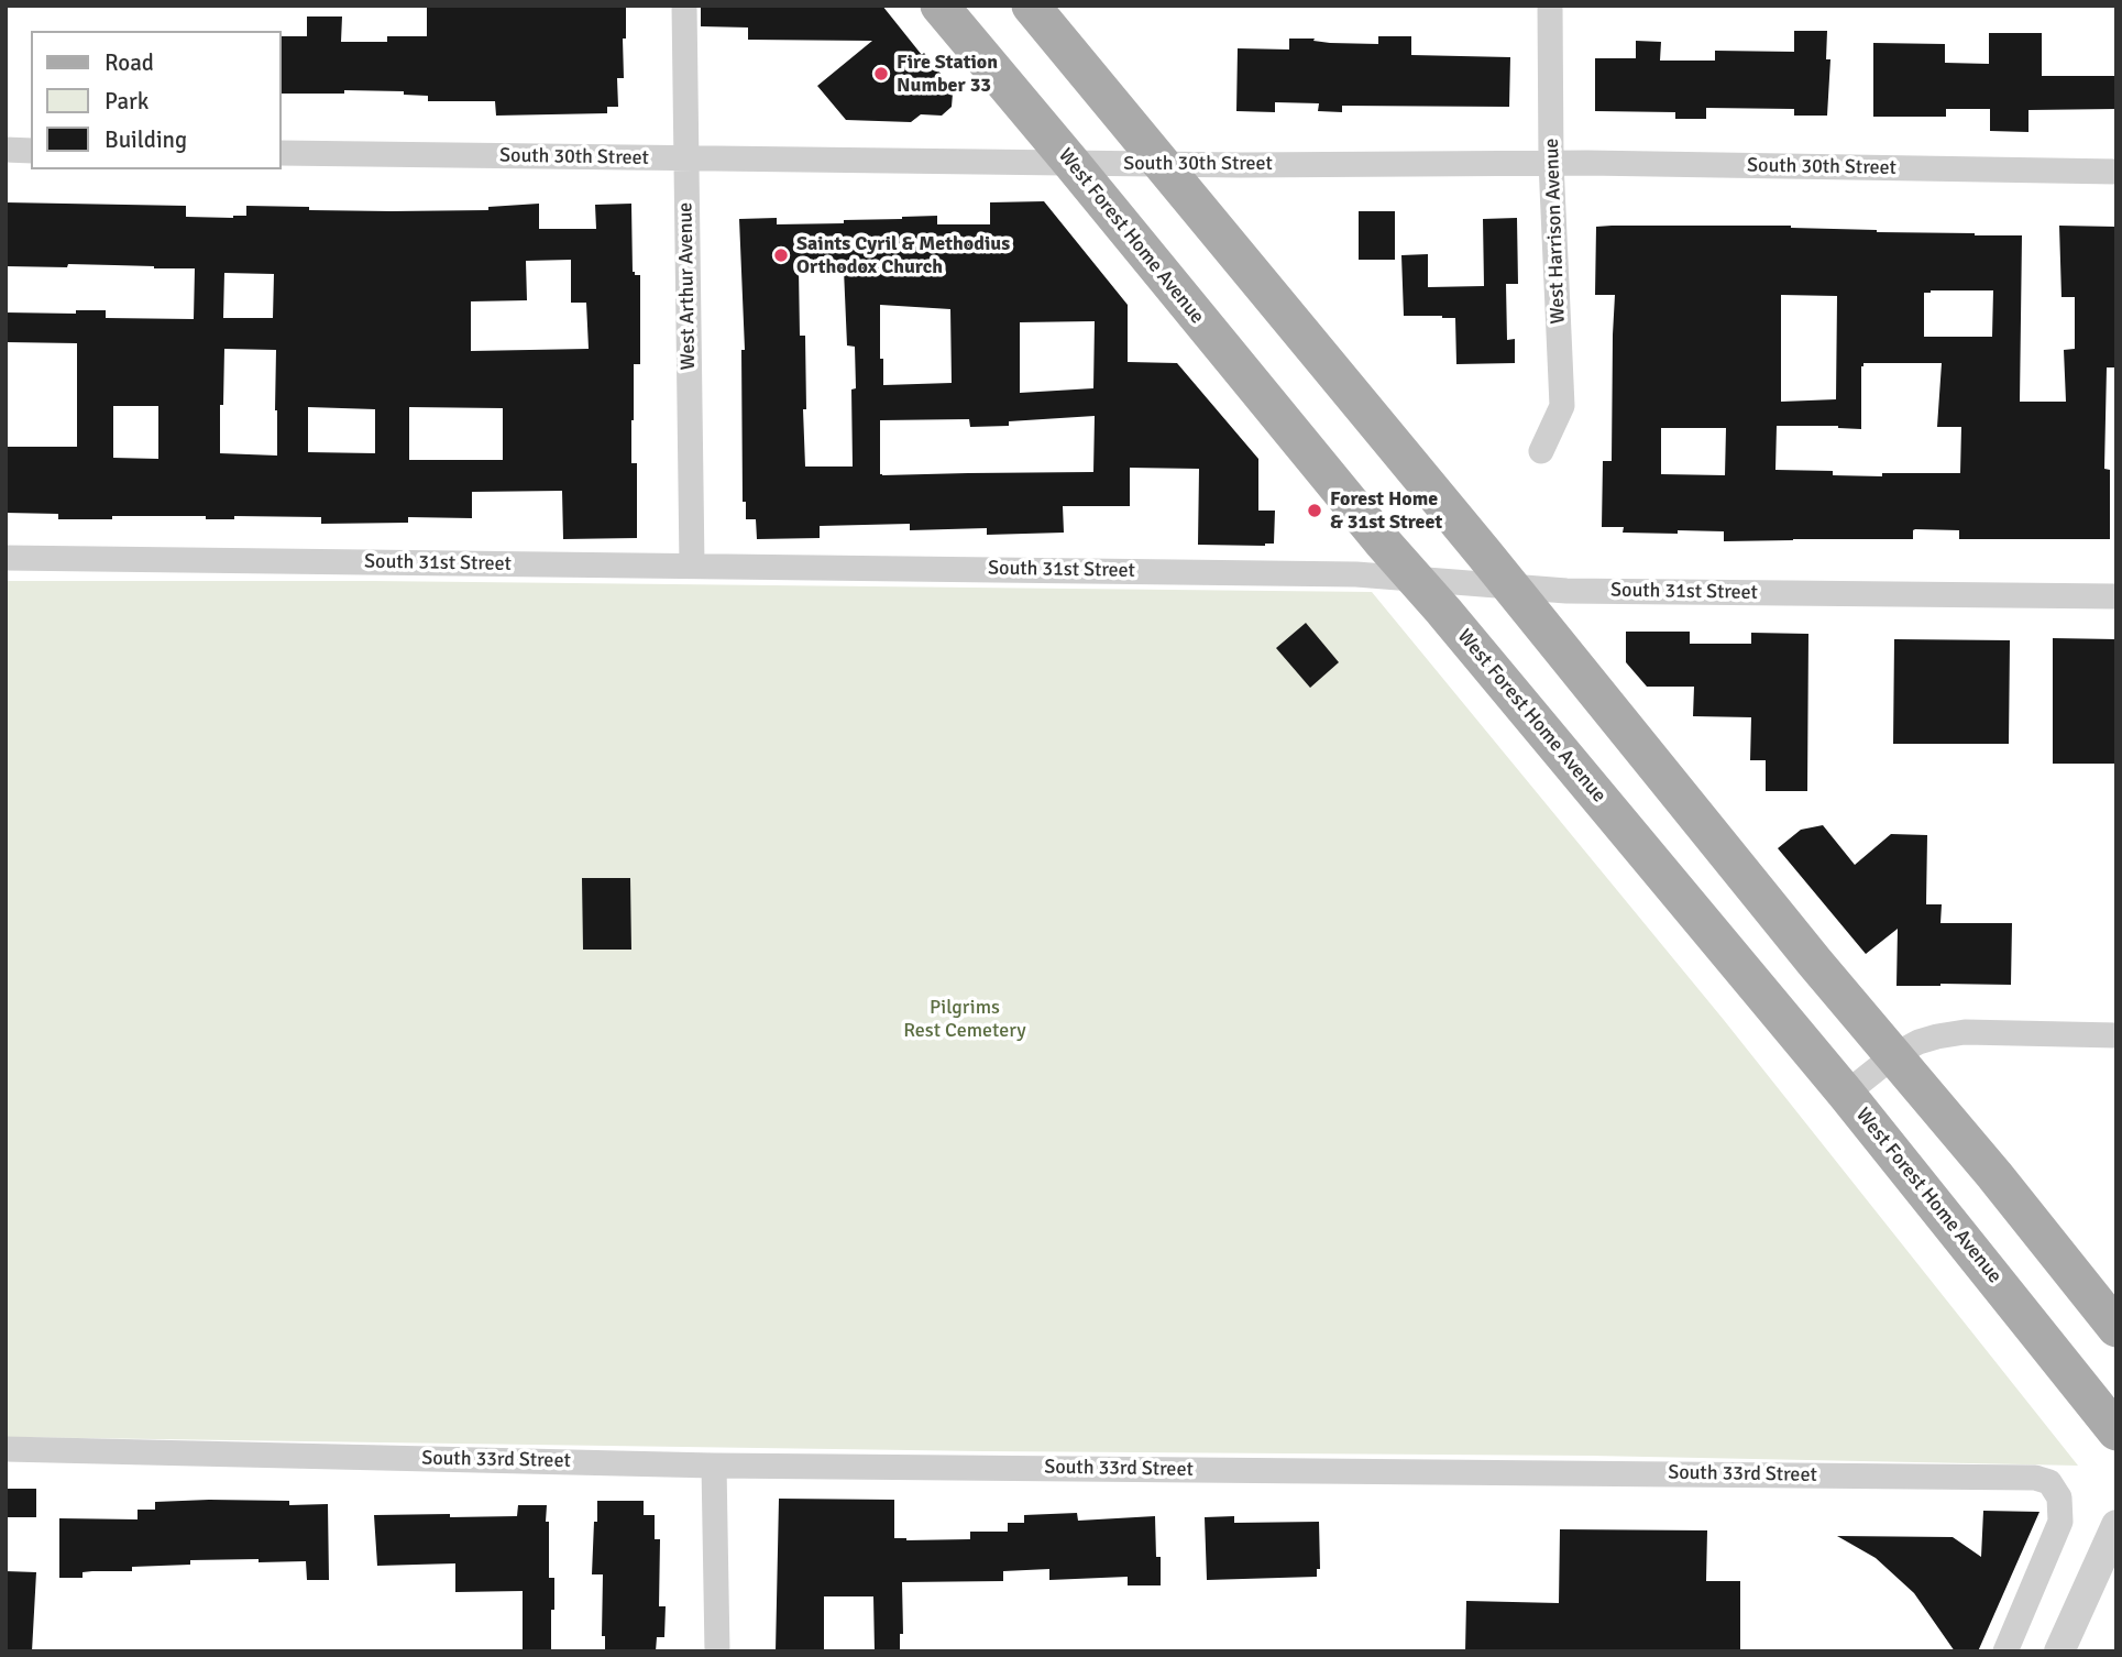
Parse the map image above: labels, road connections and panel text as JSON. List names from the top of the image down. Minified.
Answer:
{"streets":{"main road":["West Forest Home Avenue"],"street":["South 30th Street","West Harrison Avenue","West Arthur Avenue","South 31st Street","South 33rd Street"]},"crossings":[["South 30th Street","West Harrison Avenue"],["South 30th Street","West Forest Home Avenue"],["South 30th Street","West Arthur Avenue"],["West Forest Home Avenue","South 31st Street"],["West Arthur Avenue","South 31st Street"]],"parks":["Pilgrims Rest Cemetery"],"places":["Fire Station Number 33","Saints Cyril & Methodius Orthodox Church","Forest Home & 31st Street"],"legend":["Road","Park","Building"]}
